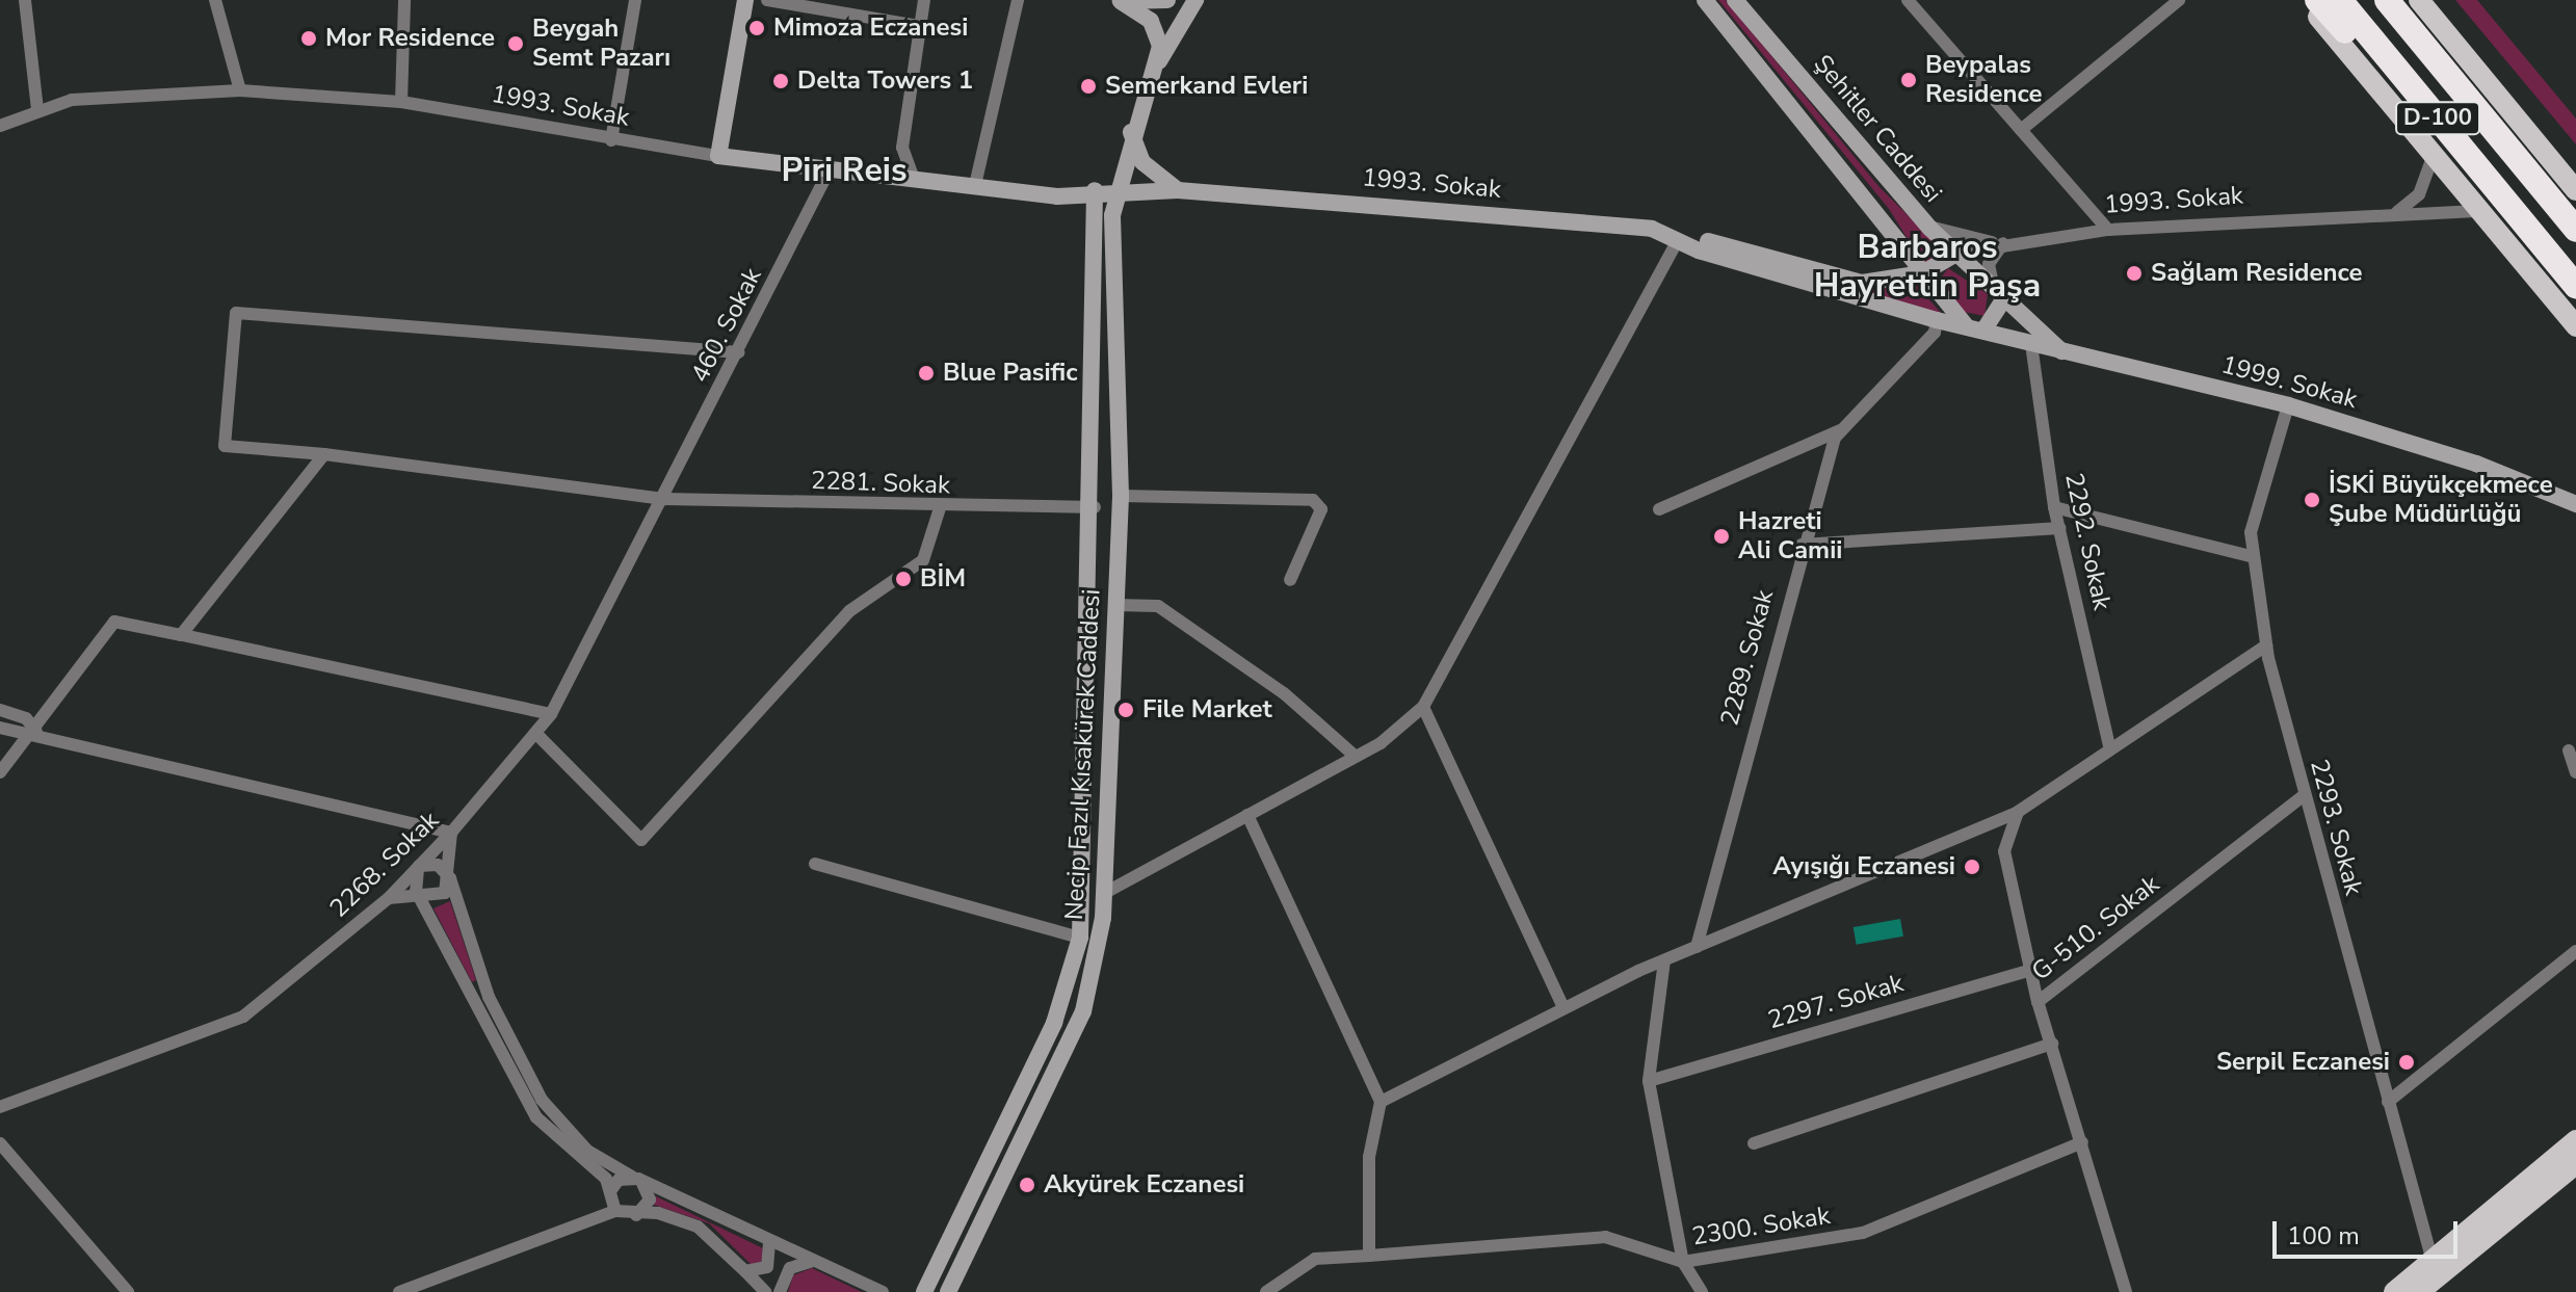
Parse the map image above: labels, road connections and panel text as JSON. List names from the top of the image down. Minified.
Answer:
{"streets":{"highway":["D-100"],"main road":["1993. Sokak","Şehitler Caddesi","1999. Sokak","Necip Fazıl Kısakürek Caddesi"],"street":["460. Sokak","2281. Sokak","2292. Sokak","2289. Sokak","2293. Sokak","2268. Sokak","G-510. Sokak","2297. Sokak","2300. Sokak"]},"crossings":[["1993. Sokak","Şehitler Caddesi"],["1993. Sokak","460. Sokak"],["1993. Sokak","1999. Sokak"],["1993. Sokak","2289. Sokak"],["1993. Sokak","Necip Fazıl Kısakürek Caddesi"],["Şehitler Caddesi","1999. Sokak"],["460. Sokak","2281. Sokak"],["460. Sokak","2268. Sokak"],["1999. Sokak","2292. Sokak"],["1999. Sokak","2293. Sokak"],["2281. Sokak","Necip Fazıl Kısakürek Caddesi"],["2281. Sokak","2268. Sokak"],["2293. Sokak","G-510. Sokak"],["G-510. Sokak","2300. Sokak"],["2297. Sokak","2300. Sokak"]],"districts":["Piri Reis","Barbaros Hayrettin Paşa"],"places":["Mimoza Eczanesi","Mor Residence","Beygah Semt Pazarı","Beypalas Residence","Delta Towers 1","Semerkand Evleri","Sağlam Residence","Blue Pasific","İSKİ Büyükçekmece Şube Müdürlüğü","Hazreti Ali Camii","BİM","File Market","Ayışığı Eczanesi","Serpil Eczanesi","Akyürek Eczanesi"],"scale_bar":"100 m"}
